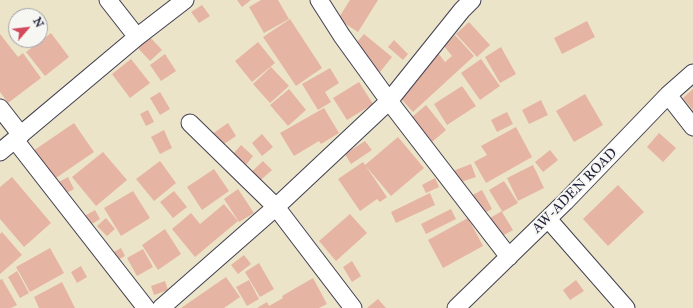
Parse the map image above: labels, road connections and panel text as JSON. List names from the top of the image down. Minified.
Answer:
{"streets":{"street":["AW-ADEN ROAD"]},"north":"top right"}
